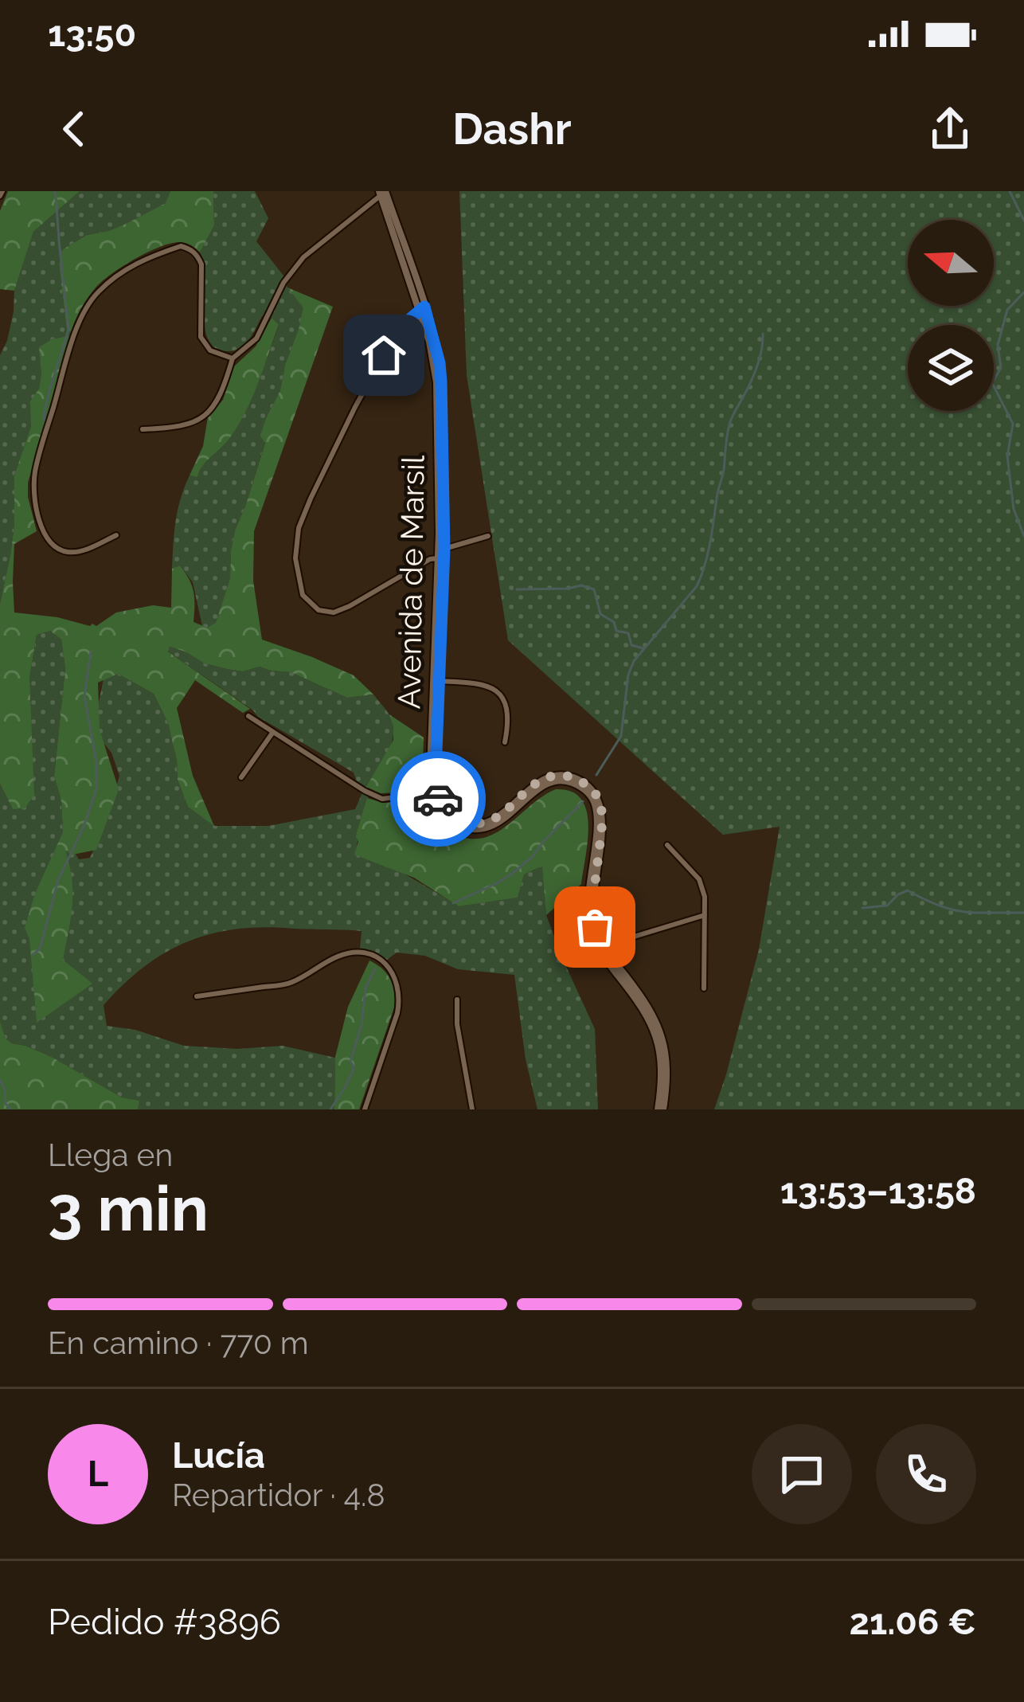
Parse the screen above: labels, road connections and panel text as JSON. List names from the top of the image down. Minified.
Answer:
{"streets":{"street":["Avenida de Marsil"]},"north":"left","page":{"status":"13:50","header":"Dashr","heading":["3 min","Llega en","13:53–13:58"],"panel":["Lucía","Repartidor · 4.8","Pedido #3896","21.06 €"],"bar":"En camino · 770 m","round":"L"}}
